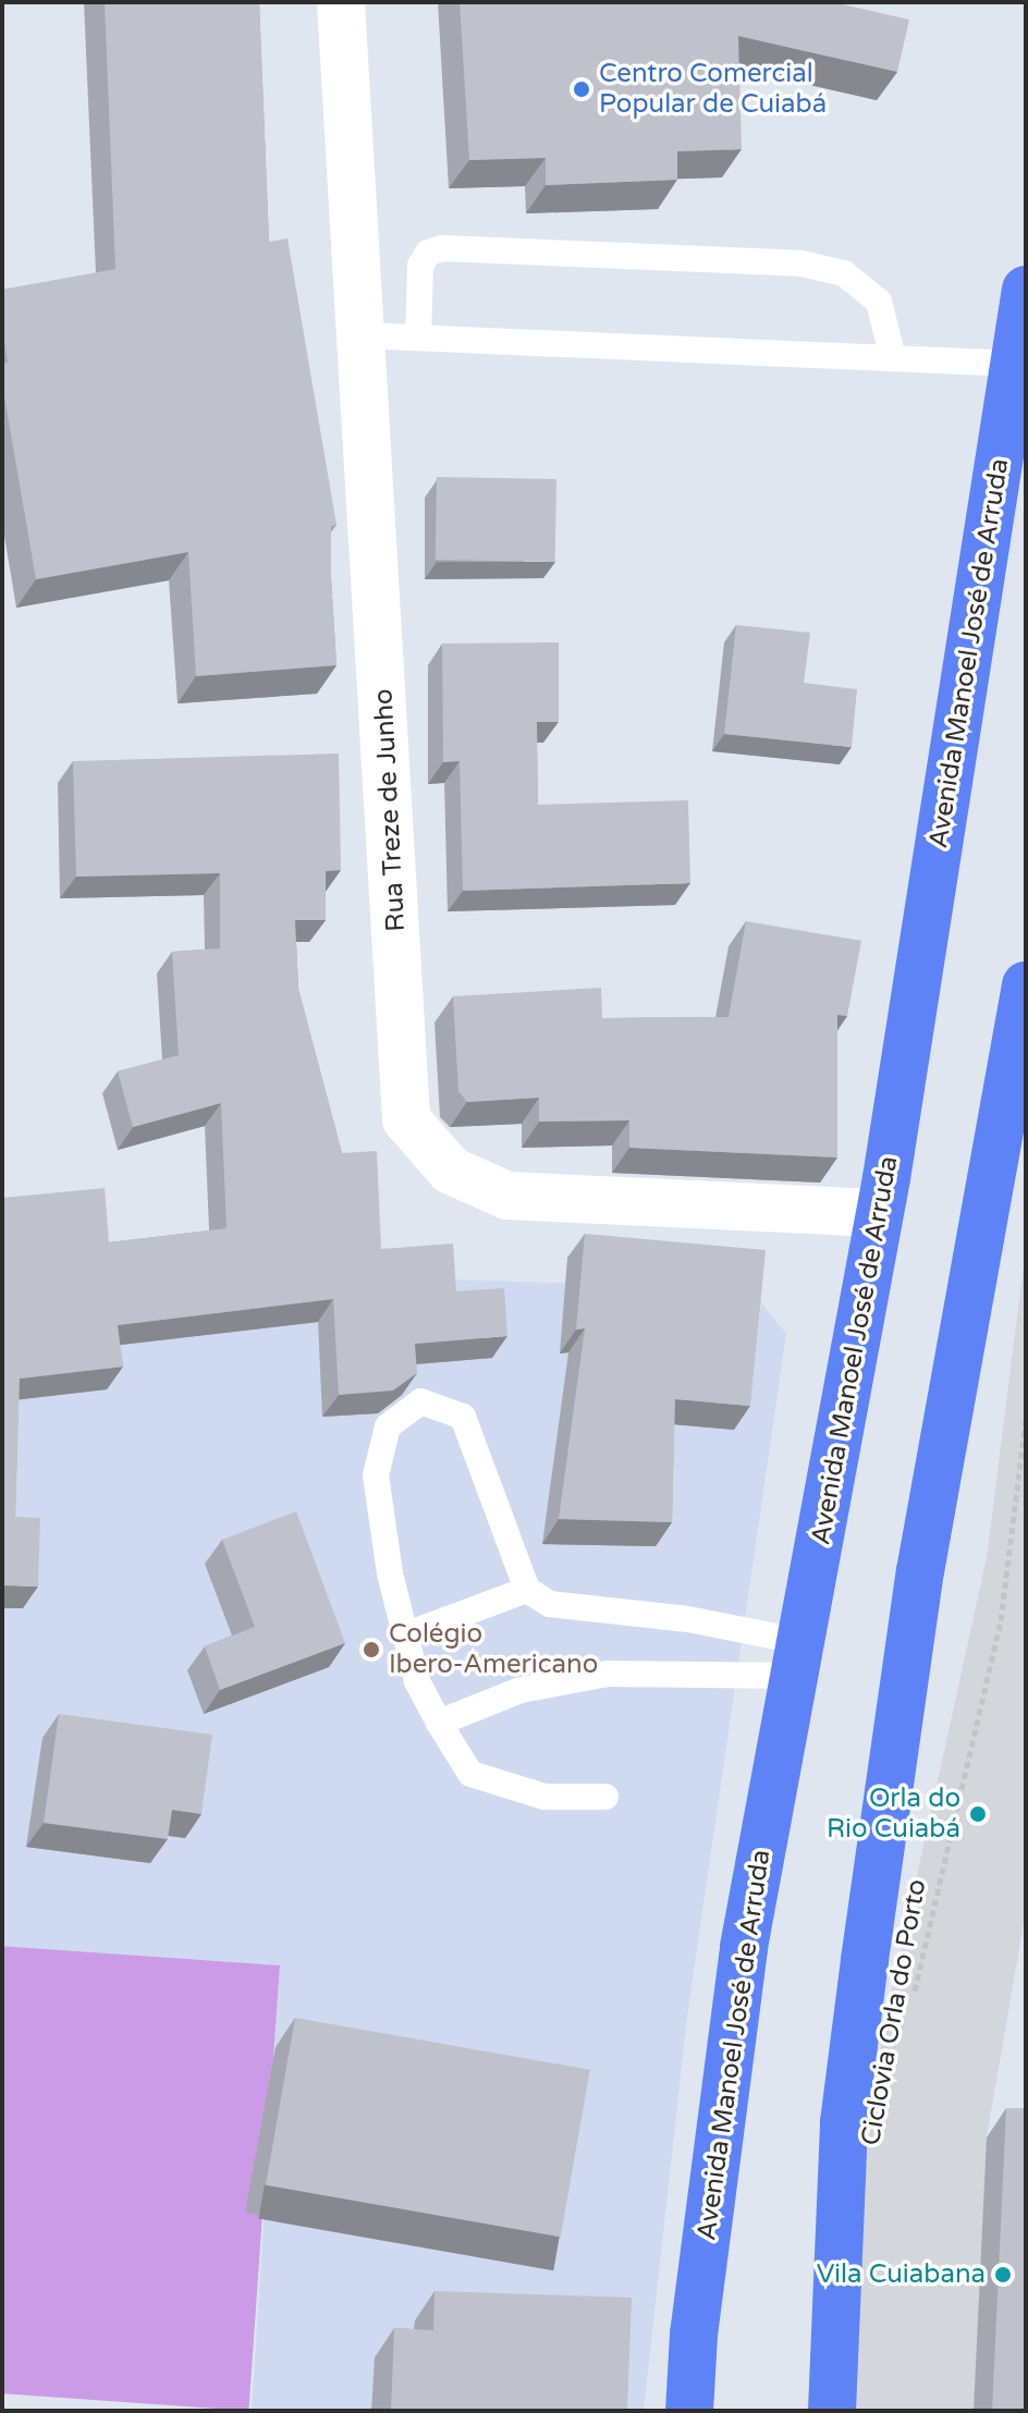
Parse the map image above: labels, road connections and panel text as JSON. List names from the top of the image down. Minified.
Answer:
{"streets":{"main road":["Avenida Manoel José de Arruda"],"street":["Rua Treze de Junho"],"path":["Ciclovia Orla do Porto"]},"crossings":[["Avenida Manoel José de Arruda","Rua Treze de Junho"]],"places":["Centro Comercial Popular de Cuiabá","Colégio Ibero-Americano","Orla do Rio Cuiabá","Vila Cuiabana"]}
